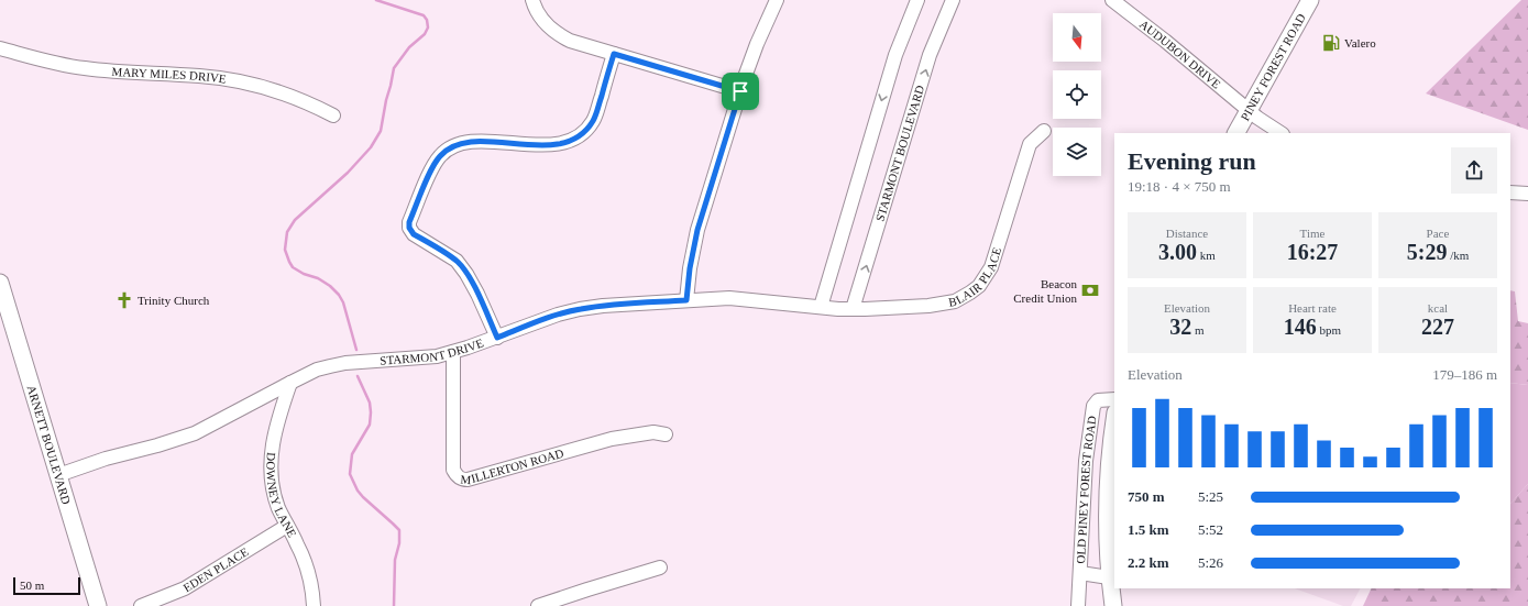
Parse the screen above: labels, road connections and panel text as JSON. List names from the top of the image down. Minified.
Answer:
{"streets":{"main road":["PINEY FOREST ROAD","ARNETT BOULEVARD"],"street":["AUDUBON DRIVE","MARY MILES DRIVE","STARMONT BOULEVARD","BLAIR PLACE","STARMONT DRIVE","MILLERTON ROAD","OLD PINEY FOREST ROAD","DOWNEY LANE","EDEN PLACE"]},"crossings":[["AUDUBON DRIVE","PINEY FOREST ROAD"],["STARMONT BOULEVARD","BLAIR PLACE"],["BLAIR PLACE","STARMONT DRIVE"],["STARMONT DRIVE","ARNETT BOULEVARD"],["STARMONT DRIVE","MILLERTON ROAD"],["STARMONT DRIVE","DOWNEY LANE"],["DOWNEY LANE","EDEN PLACE"]],"places":{"fuel station":["Valero"],"bank":["Beacon Credit Union"],"church":["Trinity Church"]},"scale_bar":"50 m","north":"bottom","page":{"heading":["Evening run","19:18 · 4 × 750 m"],"stats":[["Distance","3.00 km"],["Time","16:27"],["Pace","5:29 /km"],["Elevation","32 m"],["Heart rate","146 bpm"],["kcal","227"]],"chart":["Elevation","179–186 m"],"list":[{"name":"750 m","note":"5:25"},{"name":"1.5 km","note":"5:52"},{"name":"2.2 km","note":"5:26"}],"scale":"50 m"}}
